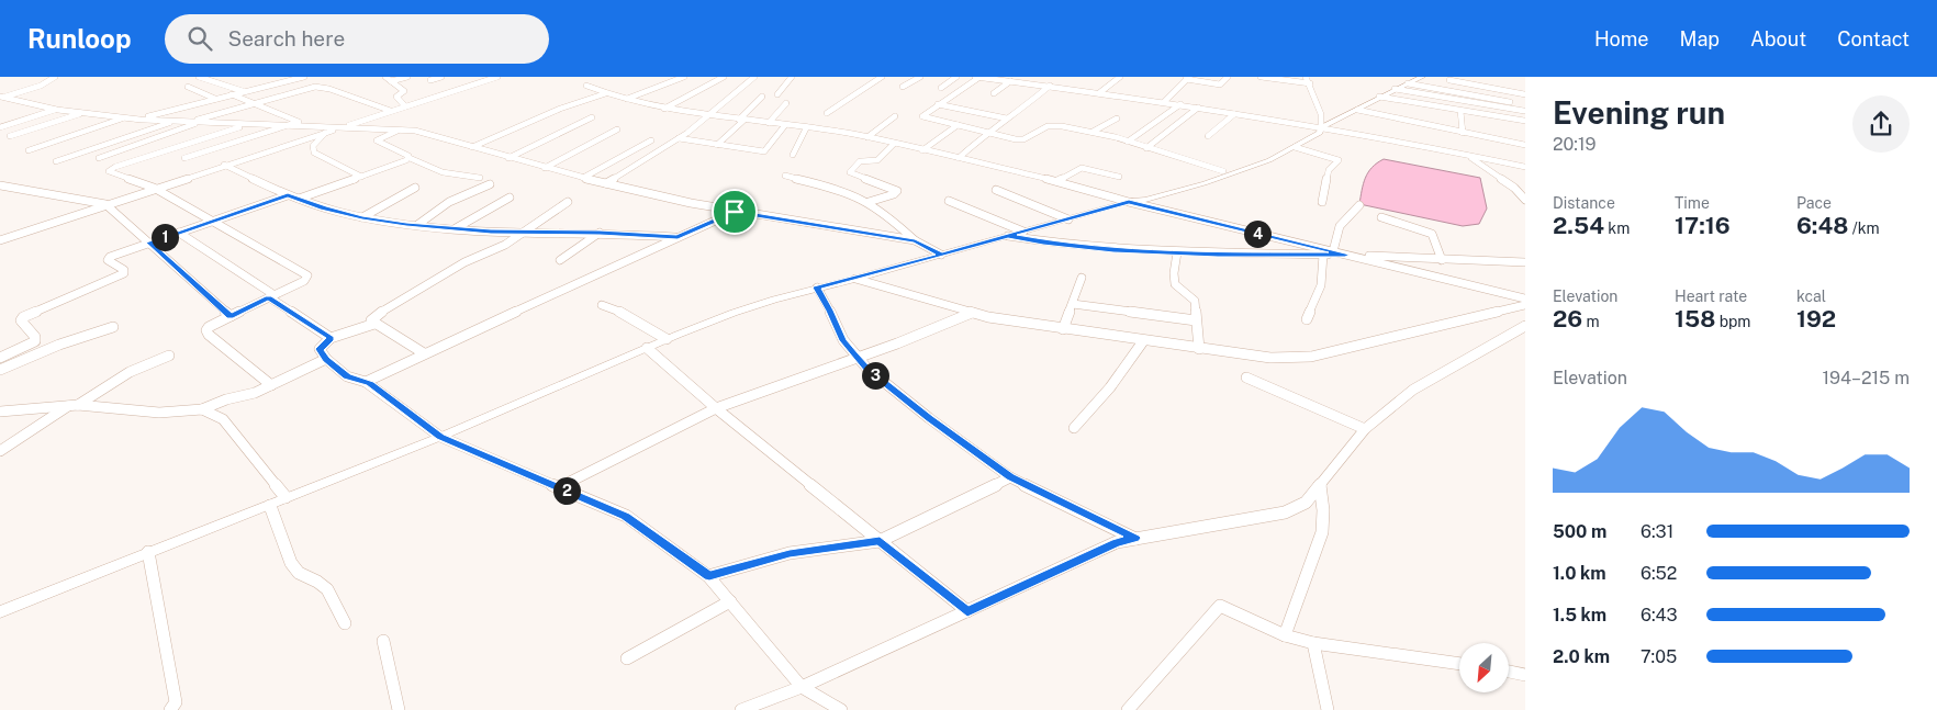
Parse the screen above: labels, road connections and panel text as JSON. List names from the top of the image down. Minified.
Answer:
{"north":"bottom left","page":{"header":"Runloop","search":"Search here","nav":["Home","Map","About","Contact"],"heading":["Evening run","20:19"],"stats":[["Distance","2.54 km"],["Time","17:16"],["Pace","6:48 /km"],["Elevation","26 m"],["Heart rate","158 bpm"],["kcal","192"]],"pins":["4","1","3","2"],"chart":["Elevation","194–215 m"],"list":[{"name":"500 m","note":"6:31"},{"name":"1.0 km","note":"6:52"},{"name":"1.5 km","note":"6:43"},{"name":"2.0 km","note":"7:05"}]}}
